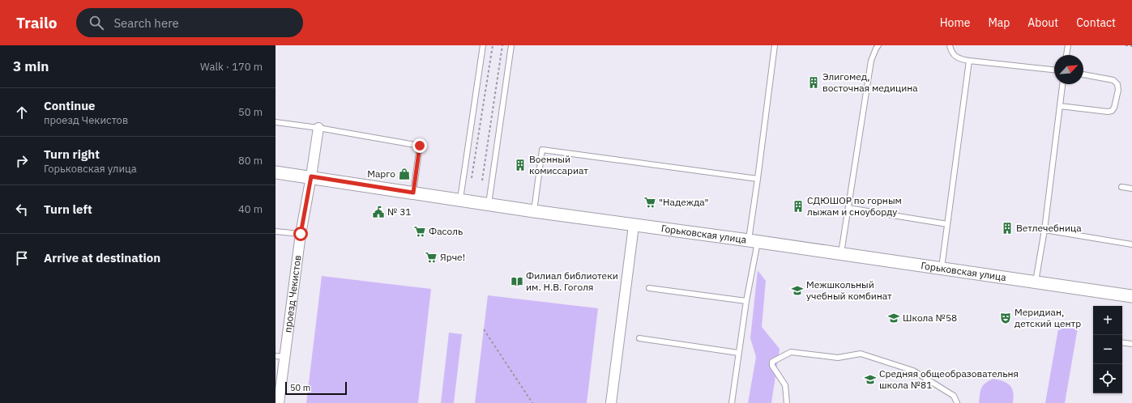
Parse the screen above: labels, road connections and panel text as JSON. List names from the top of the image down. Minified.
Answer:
{"streets":{"street":["Горьковская улица","проезд Чекистов"]},"crossings":[["Горьковская улица","проезд Чекистов"]],"places":{"building":["Элигомед, восточная медицина","Военный комиссариат","СДЮШОР по горным лыжам и сноуборду","Ветлечебница"],"shop":["Марго"],"supermarket":["\"Надежда\"","Фасоль","Ярче!"],"public building":["№ 31"],"library":["Филиал библиотеки им. Н.В. Гоголя"],"school or university":["Межшкольный учебный комбинат","Школа №58","Средняя общеобразовательня школа №81"],"theatre":["Меридиан, детский центр"]},"scale_bar":"50 m","north":"top right","page":{"header":"Trailo","search":"Search here","nav":["Home","Map","About","Contact"],"heading":["3 min","Walk · 170 m"],"list":[["Continue","проезд Чекистов","50 m"],["Turn right","Горьковская улица","80 m"],["Turn left","40 m"],"Arrive at destination"],"map_buttons":["+","−"],"scale":"50 m"}}
